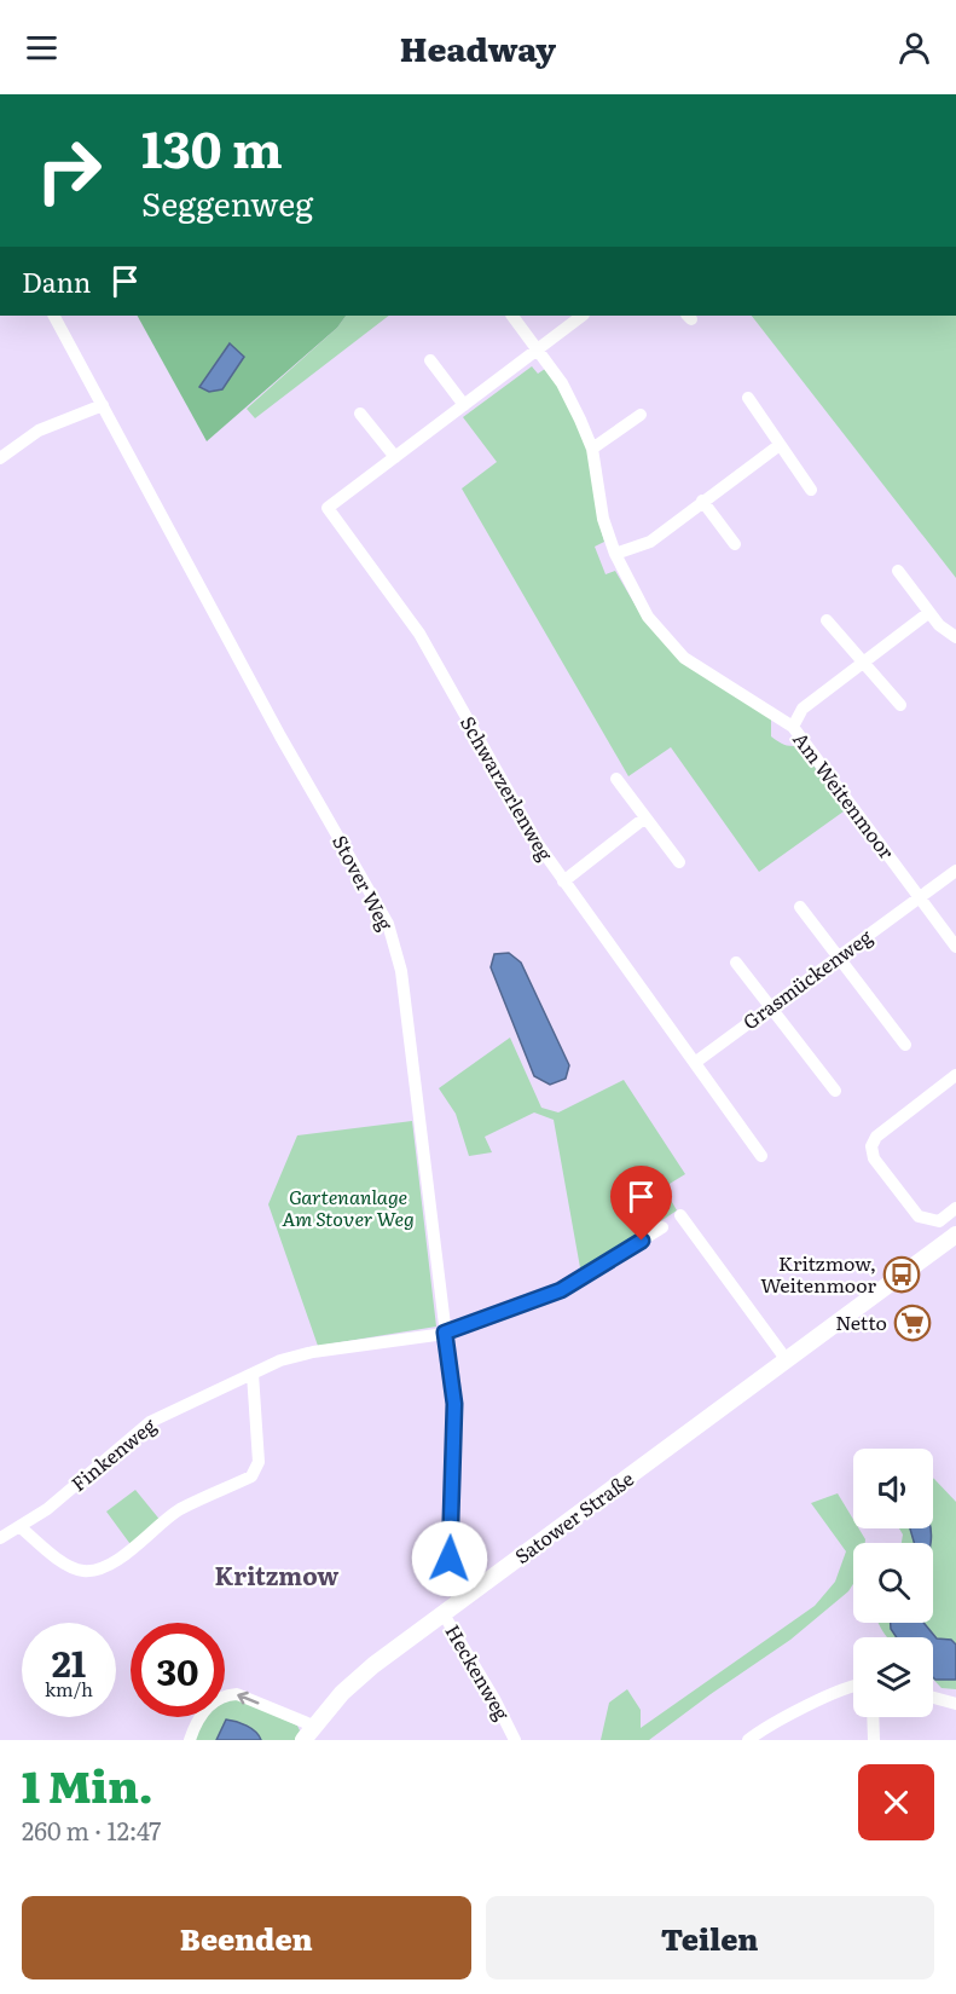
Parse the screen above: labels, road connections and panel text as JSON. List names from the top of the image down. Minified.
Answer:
{"streets":{"main road":["Satower Straße"],"street":["Schwarzerlenweg","Am Weitenmoor","Stover Weg","Grasmückenweg","Finkenweg","Heckenweg"]},"crossings":[["Schwarzerlenweg","Grasmückenweg"],["Am Weitenmoor","Grasmückenweg"],["Stover Weg","Finkenweg"],["Stover Weg","Satower Straße"],["Satower Straße","Heckenweg"]],"districts":["Kritzmow"],"parks":["Gartenanlage Am Stover Weg"],"places":{"bus stop":["Kritzmow, Weitenmoor"],"supermarket":["Netto"]},"page":{"header":"Headway","turn":["130 m","Seggenweg"],"then":"Dann","speed":"21 km/h","limit":"30","heading":["1 Min.","260 m · 12:47"],"buttons":["Beenden","Teilen"]}}
